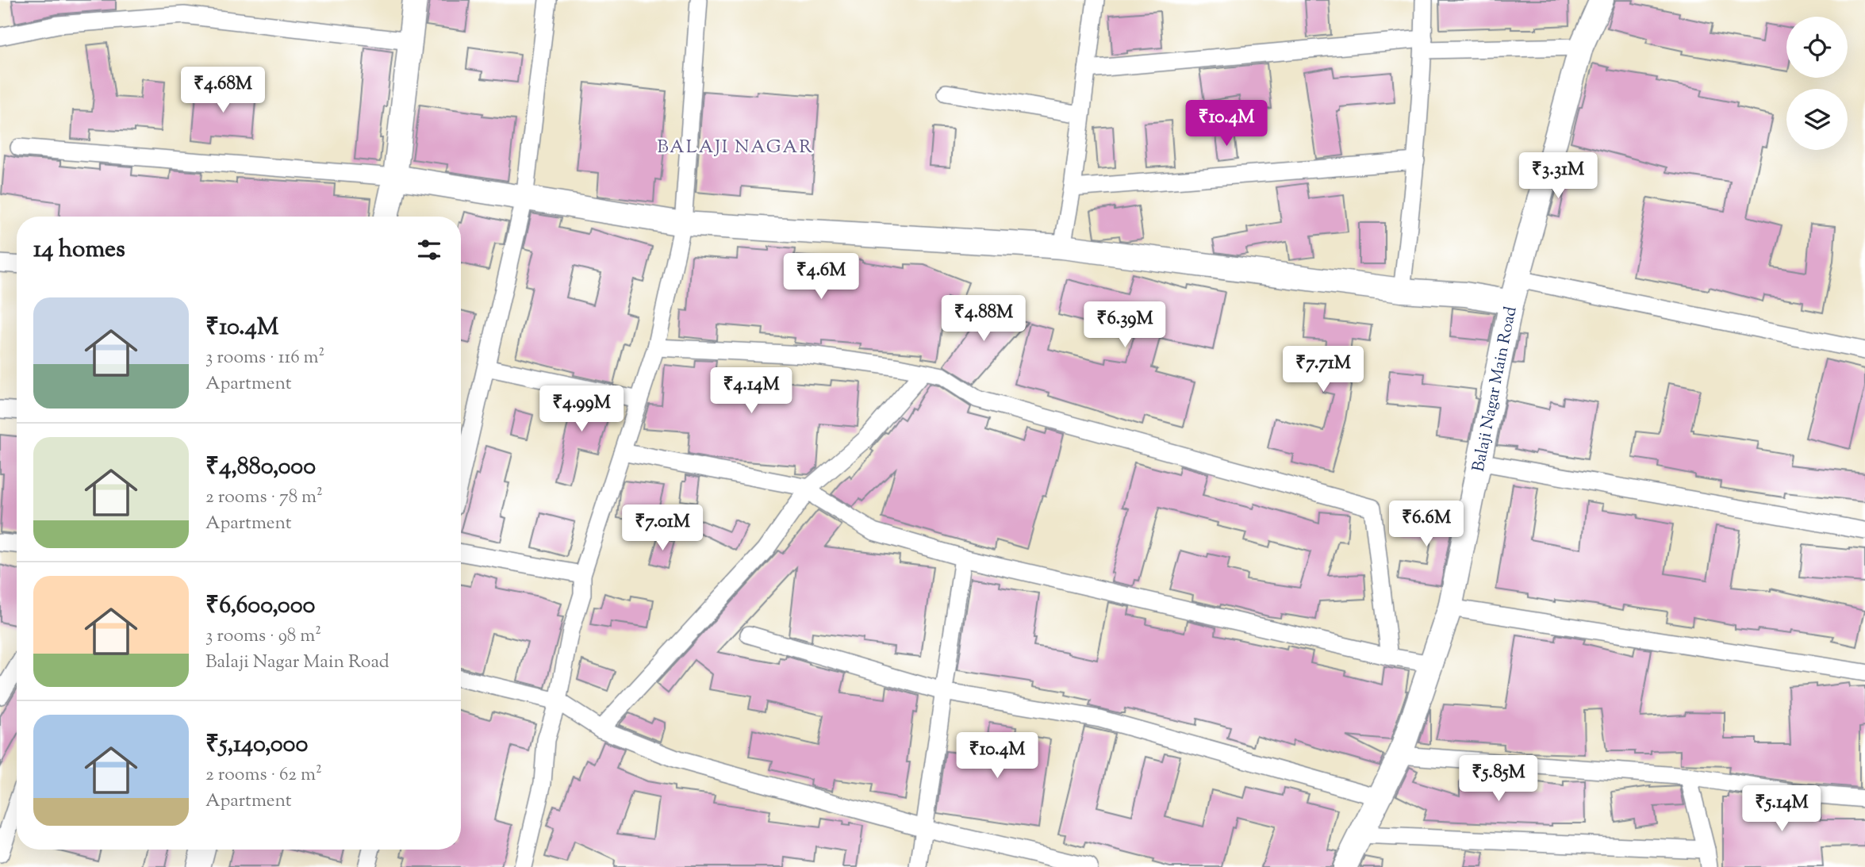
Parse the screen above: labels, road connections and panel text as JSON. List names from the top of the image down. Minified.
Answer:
{"streets":{"street":["Balaji Nagar Main Road"]},"districts":["BALAJI NAGAR"],"page":{"price":["₹4.68M","₹10.4M","₹3.31M","₹4.6M","₹4.88M","₹6.39M","₹7.71M","₹4.14M","₹4.99M","₹6.6M","₹7.01M","₹10.4M","₹5.85M","₹5.14M"],"heading":"14 homes","list":[{"name":"₹10.4M","note":"3 rooms · 116 m² · Apartment"},{"name":"₹4,880,000","note":"2 rooms · 78 m² · Apartment"},{"name":"₹6,600,000","note":"3 rooms · 98 m² · Balaji Nagar Main Road"},{"name":"₹5,140,000","note":"2 rooms · 62 m² · Apartment"}]}}
